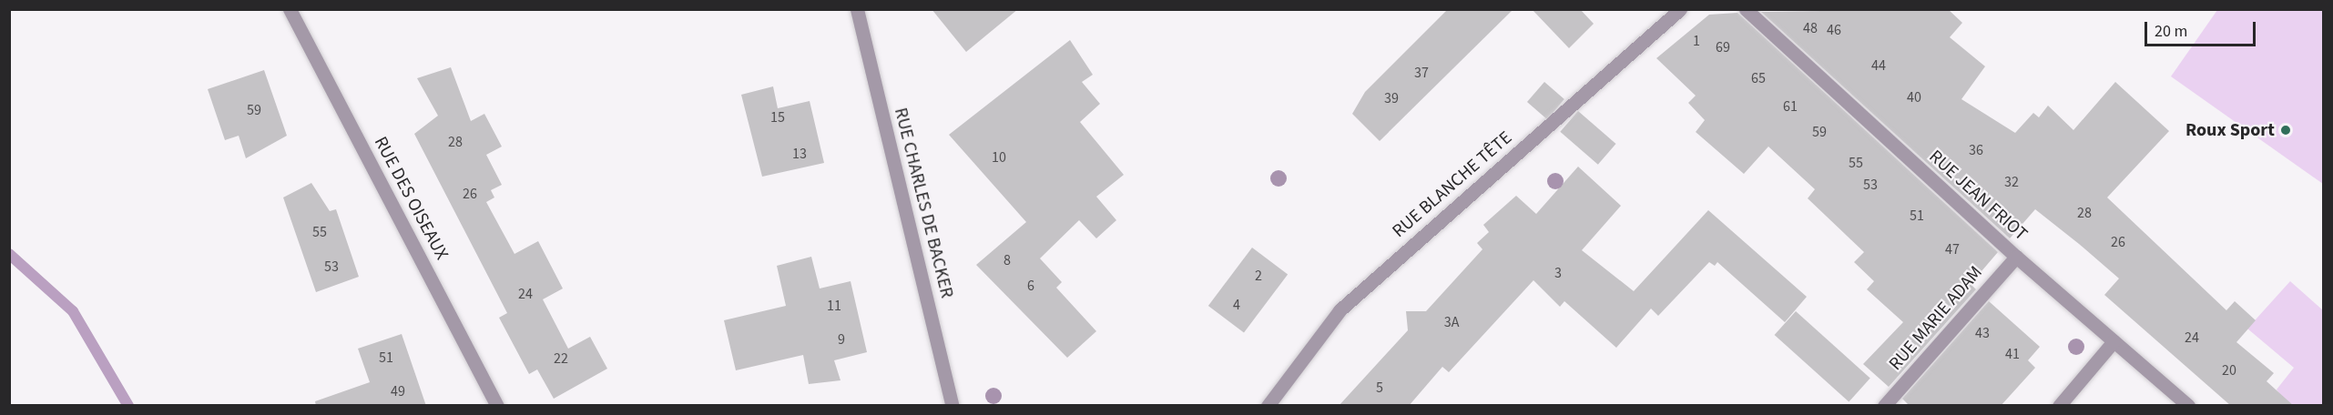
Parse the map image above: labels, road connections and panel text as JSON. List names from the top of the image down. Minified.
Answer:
{"streets":{"street":["RUE BLANCHE TÊTE","RUE JEAN FRIOT","RUE DES OISEAUX","RUE CHARLES DE BACKER","RUE MARIE ADAM"]},"crossings":[["RUE JEAN FRIOT","RUE MARIE ADAM"]],"places":["Roux Sport"],"house_numbers":["48","46","1","69","44","37","65","40","39","61","59","15","59","28","36","13","10","55","32","53","26","28","51","55","26","47","8","53","3","2","6","24","4","11","3A","43","24","9","41","51","22","20","5","49"],"scale_bar":"20 m"}
